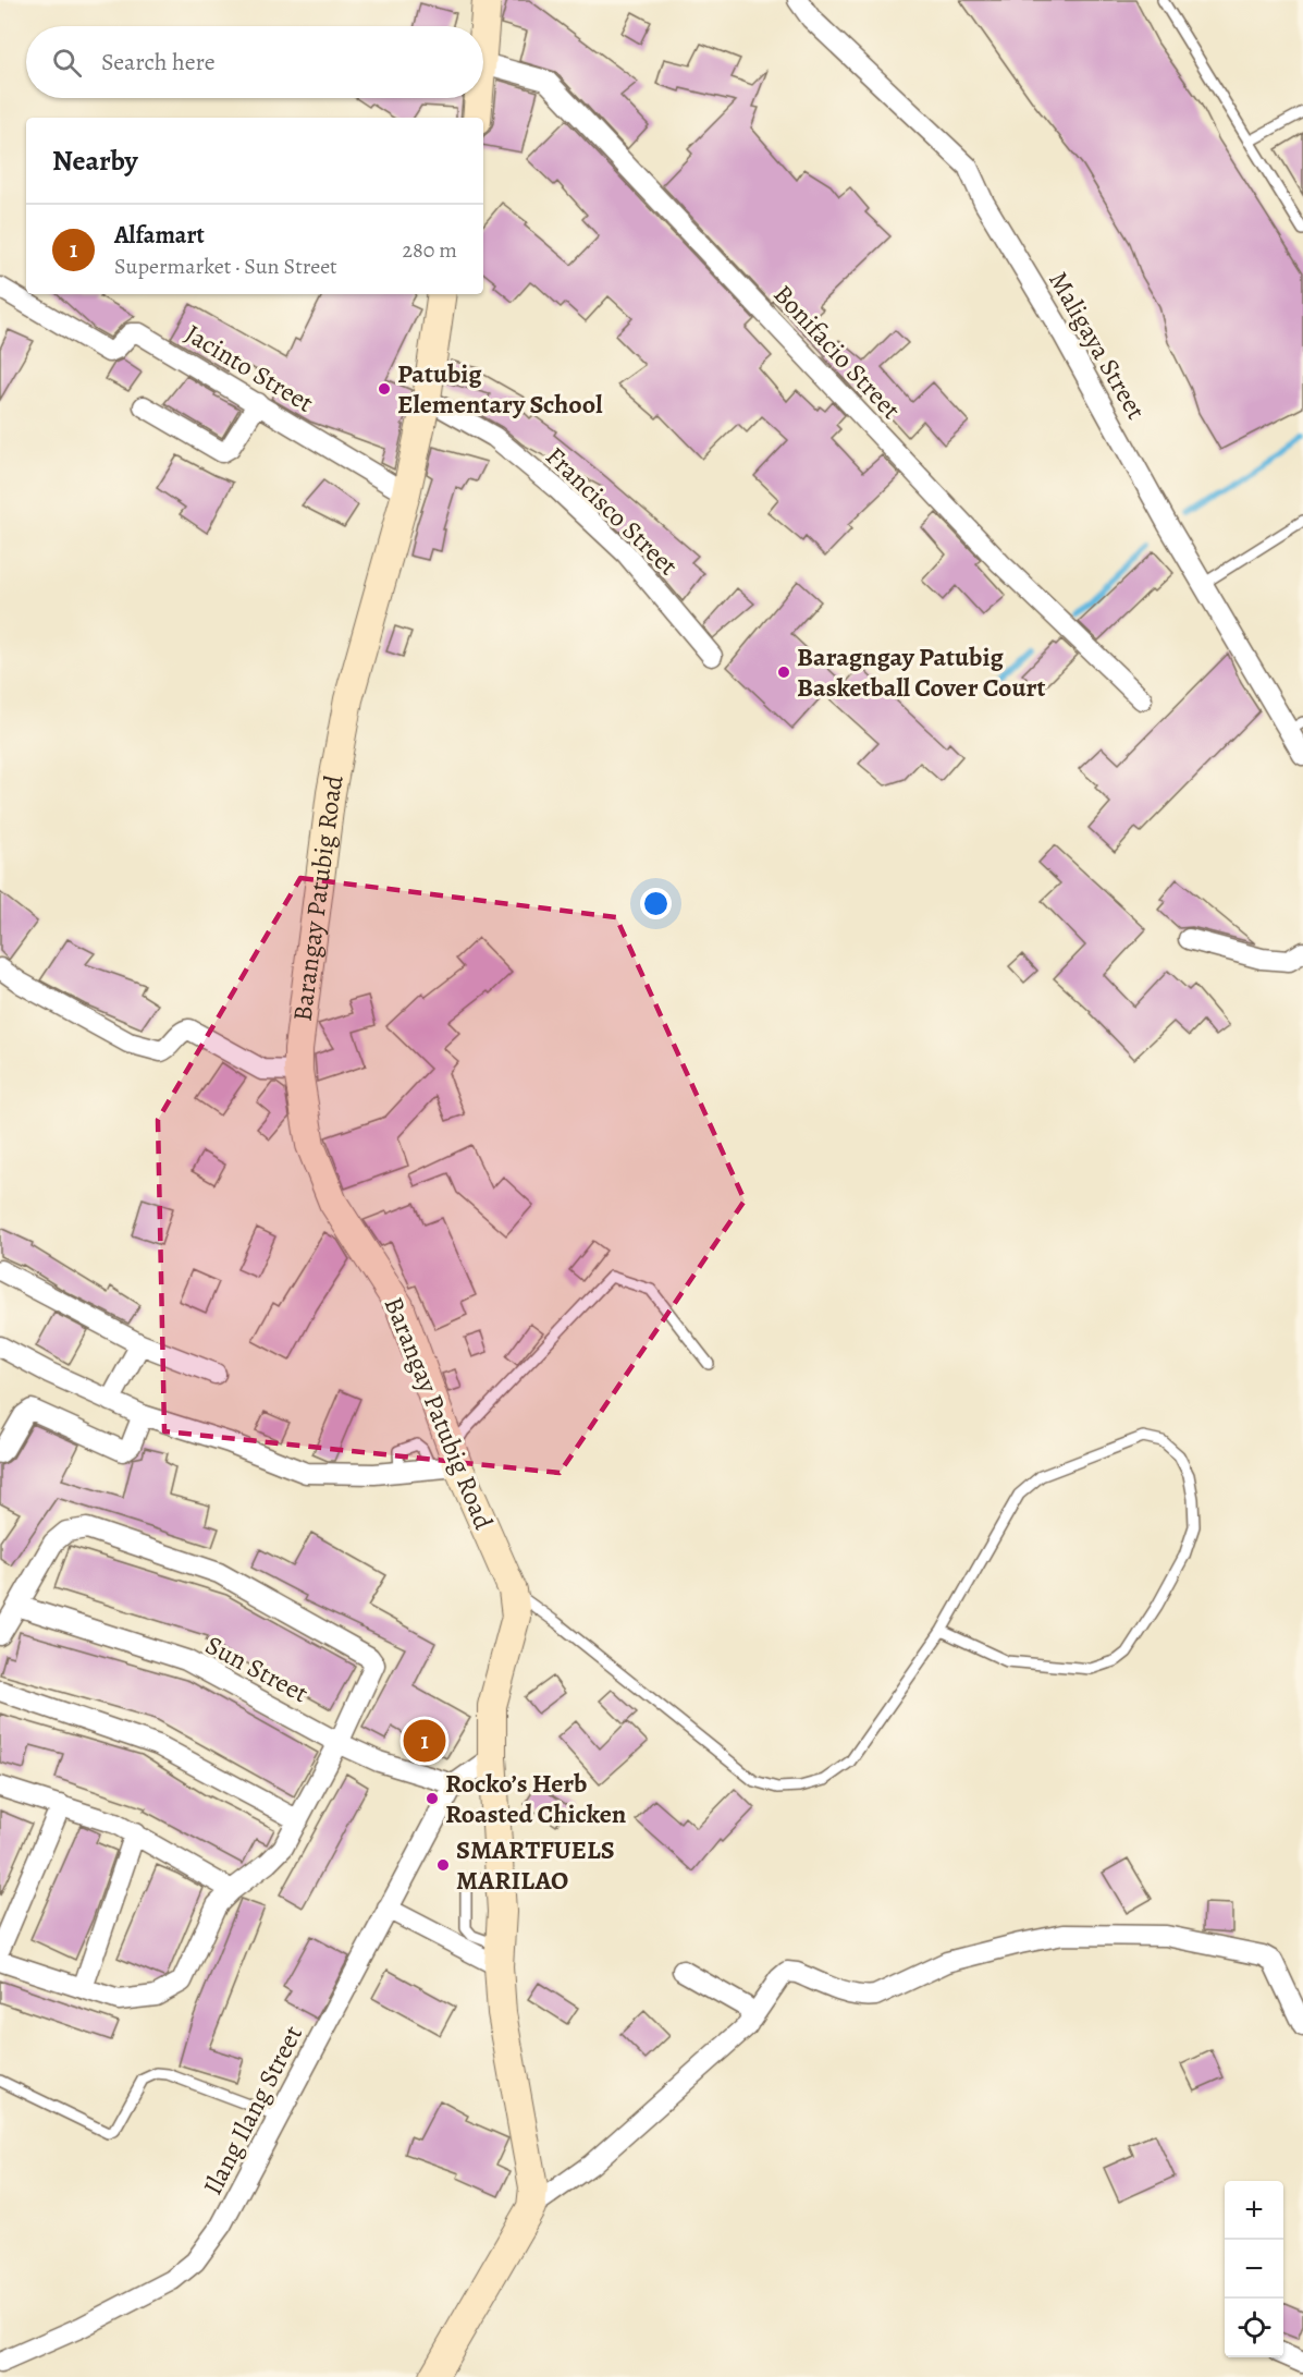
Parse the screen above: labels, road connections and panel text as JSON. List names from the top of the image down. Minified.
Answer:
{"streets":{"main road":["Barangay Patubig Road"],"street":["Maligaya Street","Bonifacio Street","Jacinto Street","Francisco Street","Sun Street","Ilang Ilang Street"]},"crossings":[["Jacinto Street","Barangay Patubig Road"],["Francisco Street","Barangay Patubig Road"],["Sun Street","Ilang Ilang Street"]],"places":["Patubig Elementary School","Baragngay Patubig Basketball Cover Court","Rocko’s Herb Roasted Chicken","SMARTFUELS MARILAO"],"page":{"search":"Search here","heading":"Nearby","list":[{"mark":"1","name":"Alfamart","note":"Supermarket · Sun Street","value":"280 m"}],"pins":"1","map_buttons":["+","−"]}}
